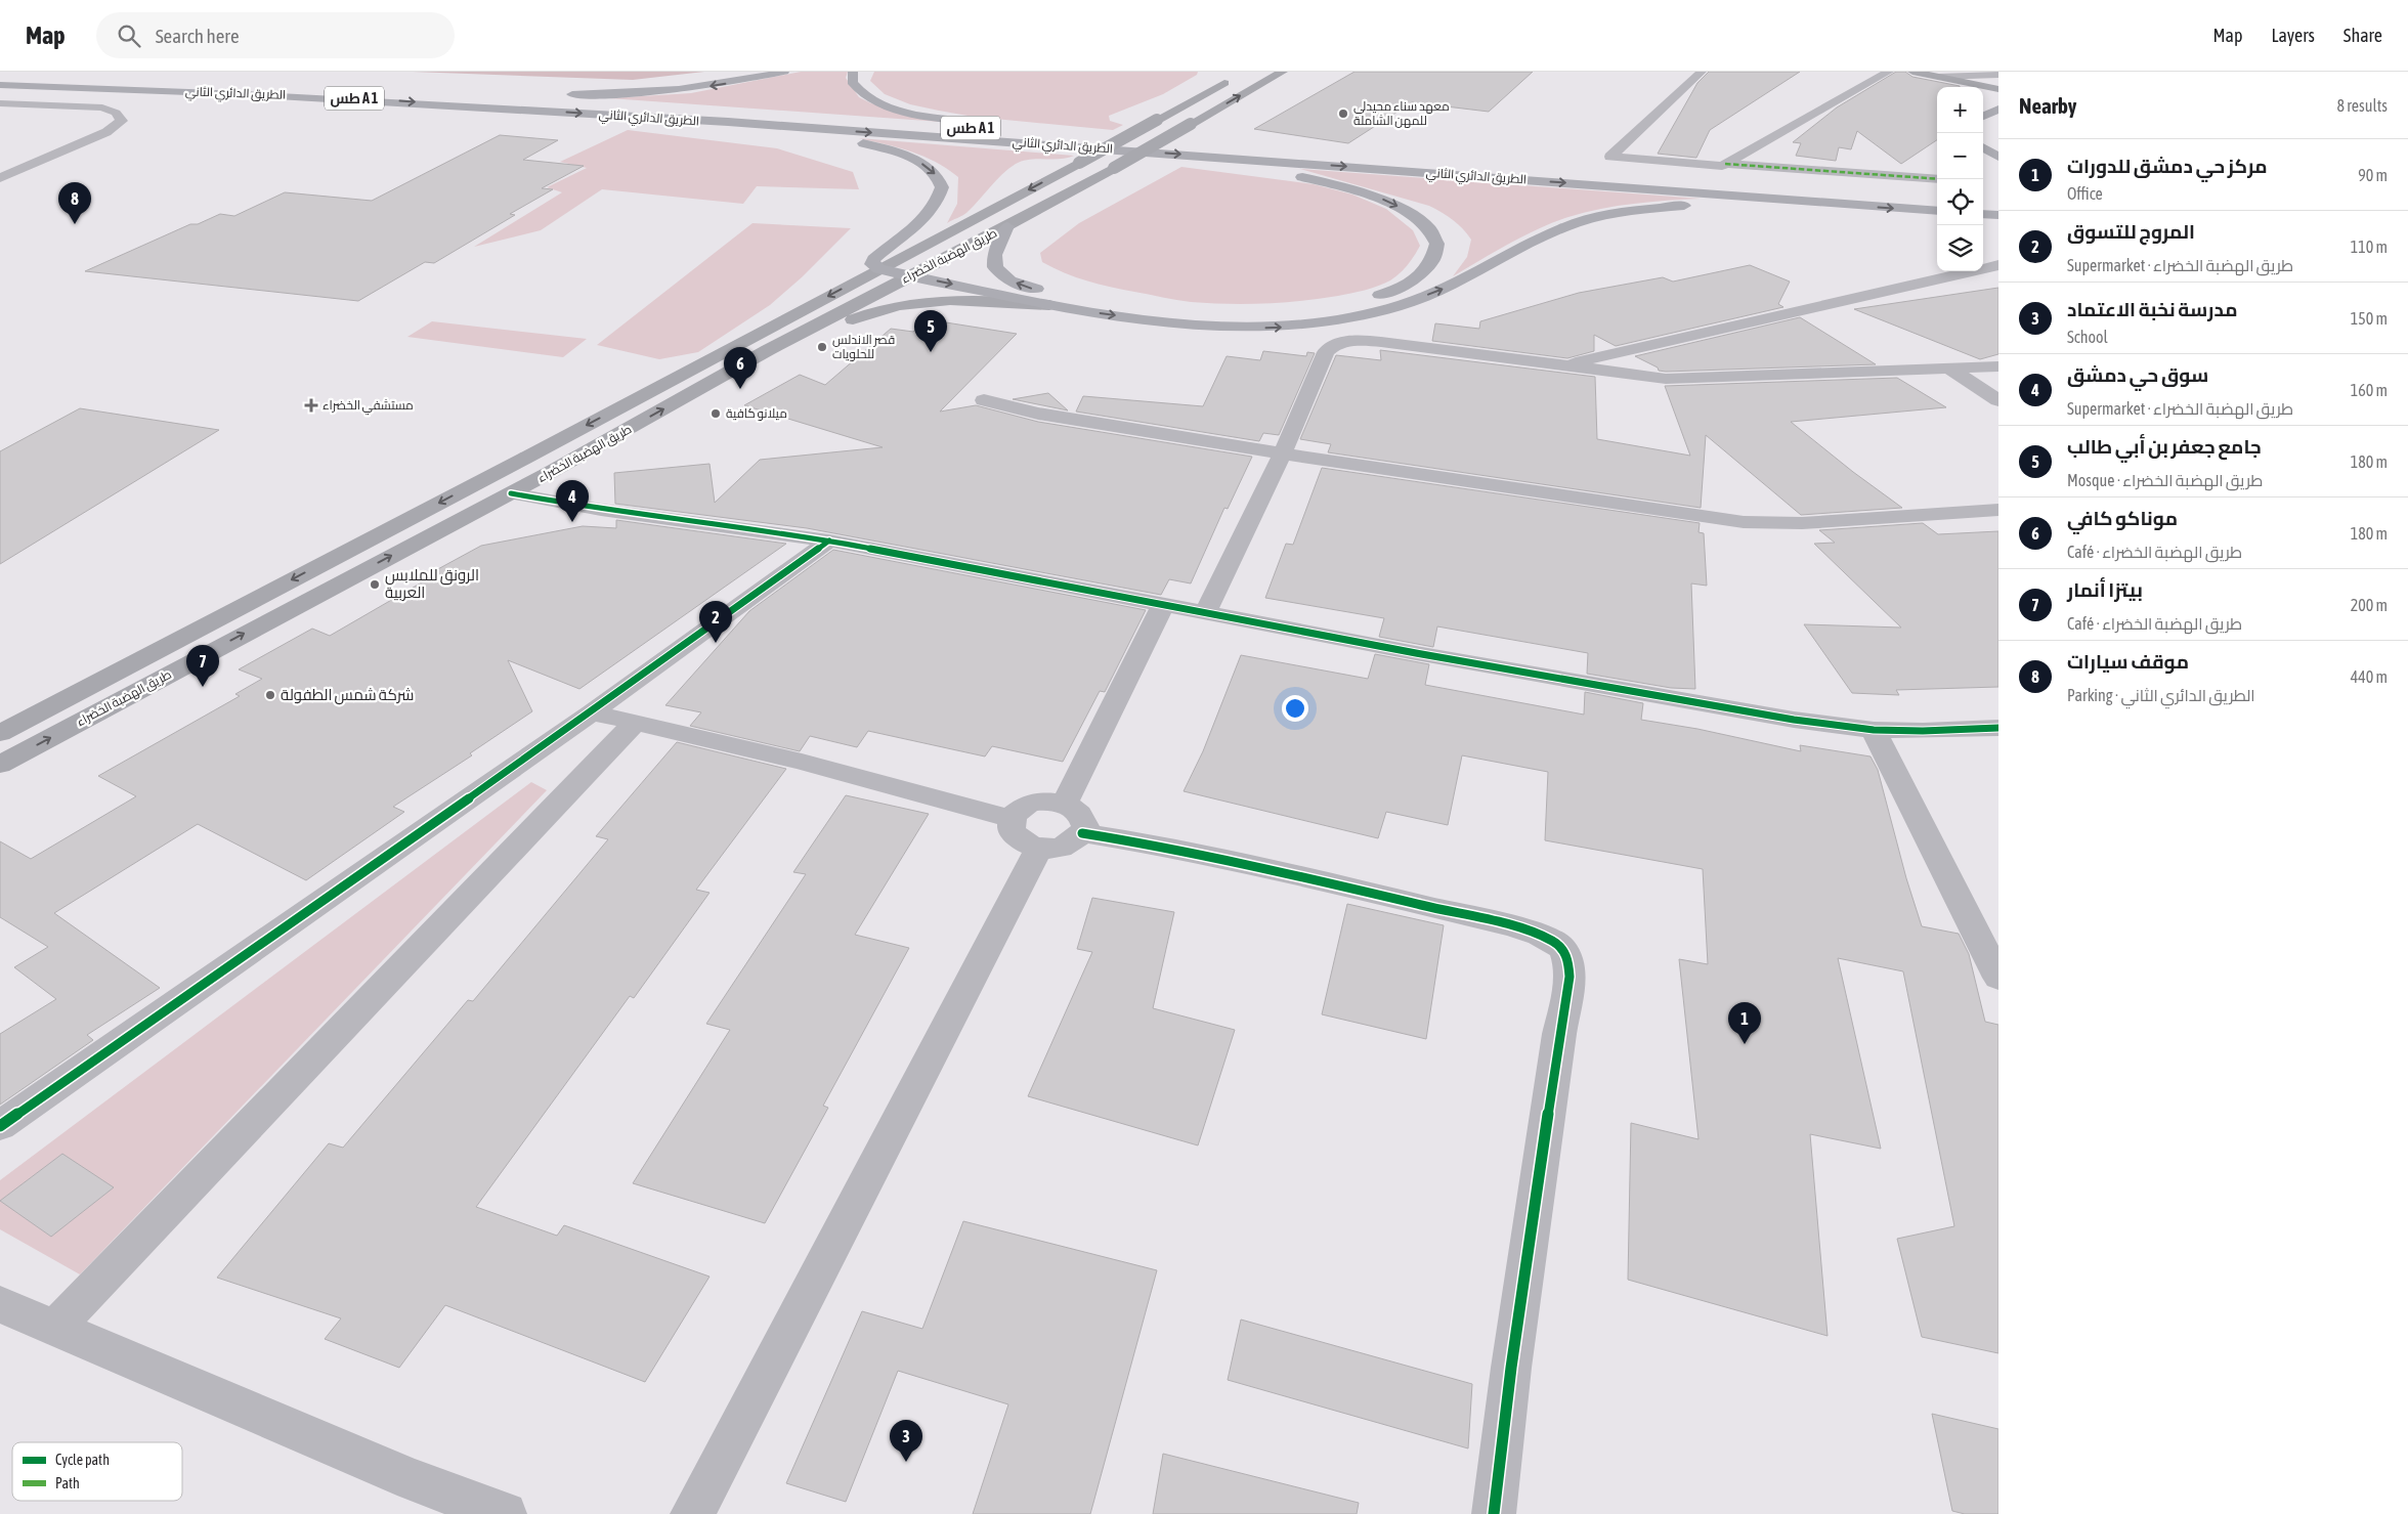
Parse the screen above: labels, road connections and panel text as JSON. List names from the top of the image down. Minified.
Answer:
{"streets":{"highway":["الطريق الدائري الثاني","طس A 1"],"main road":["طريق الهضبة الخضراء"]},"places":{"other":["معهد سناء محيدلي للمهن الشاملة","قصر الاندلس للحلويات","ميلانو كافية","الرونق للملابس العربية","شركة شمس الطفولة"],"health":["مستشفي الخضراء"]},"legend":["Cycle path","Path"],"page":{"header":"Map","search":"Search here","nav":["Map","Layers","Share"],"heading":["Nearby","8 results"],"map_buttons":["+","−"],"list":[{"mark":"1","name":"مركز حي دمشق للدورات","note":"Office","value":"90 m"},{"mark":"2","name":"المروج للتسوق","note":"Supermarket · طريق الهضبة الخضراء","value":"110 m"},{"mark":"3","name":"مدرسة نخبة الاعتماد","note":"School","value":"150 m"},{"mark":"4","name":"سوق حي دمشق","note":"Supermarket · طريق الهضبة الخضراء","value":"160 m"},{"mark":"5","name":"جامع جعفر بن أبي طالب","note":"Mosque · طريق الهضبة الخضراء","value":"180 m"},{"mark":"6","name":"موناكو كافي","note":"Café · طريق الهضبة الخضراء","value":"180 m"},{"mark":"7","name":"بيتزا أنمار","note":"Café · طريق الهضبة الخضراء","value":"200 m"},{"mark":"8","name":"موقف سيارات","note":"Parking · الطريق الدائري الثاني","value":"440 m"}],"pins":["8","5","6","4","2","7","1","3"]}}
